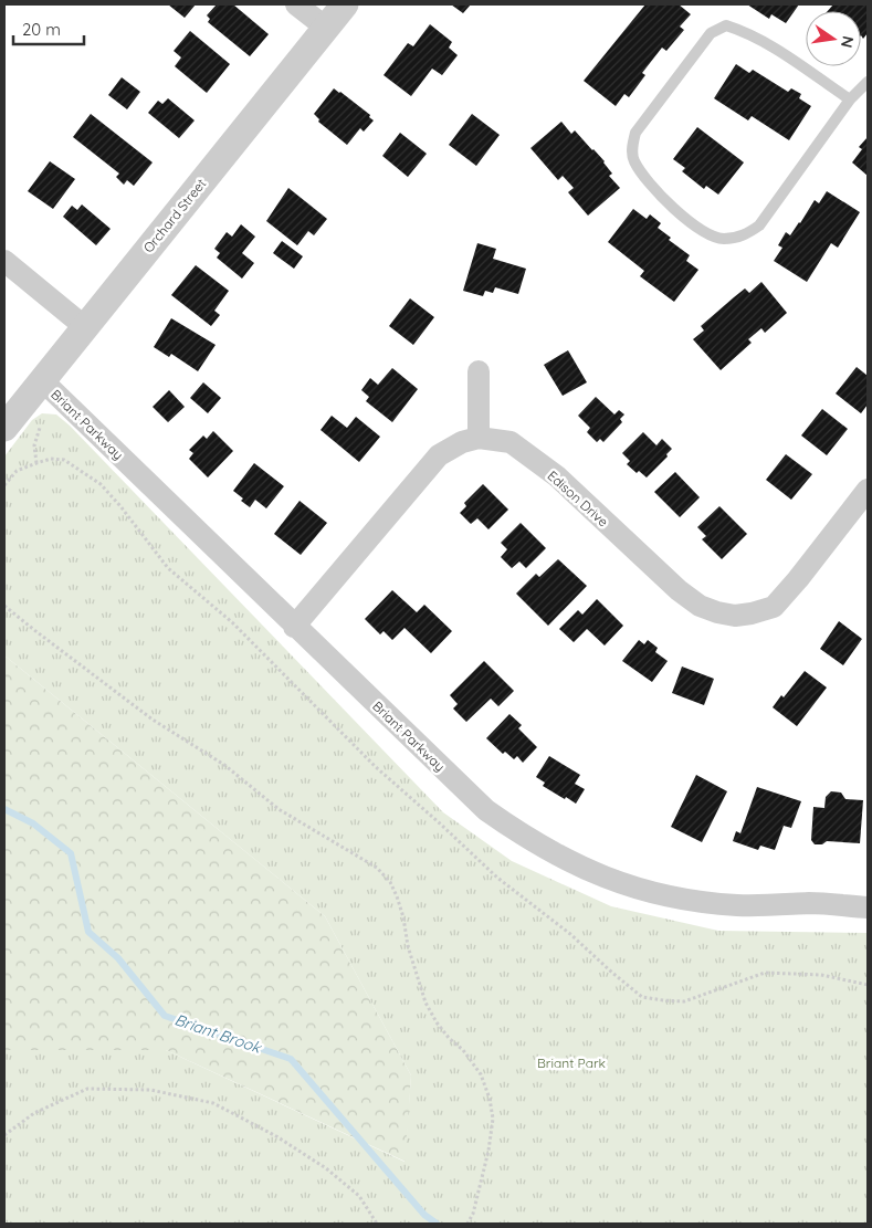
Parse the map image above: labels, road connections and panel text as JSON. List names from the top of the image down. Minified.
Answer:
{"streets":{"street":["Orchard Street","Briant Parkway","Edison Drive"]},"crossings":[["Orchard Street","Briant Parkway"],["Briant Parkway","Edison Drive"]],"water":["Briant Brook"],"parks":["Briant Park"],"scale_bar":"20 m","north":"right"}
